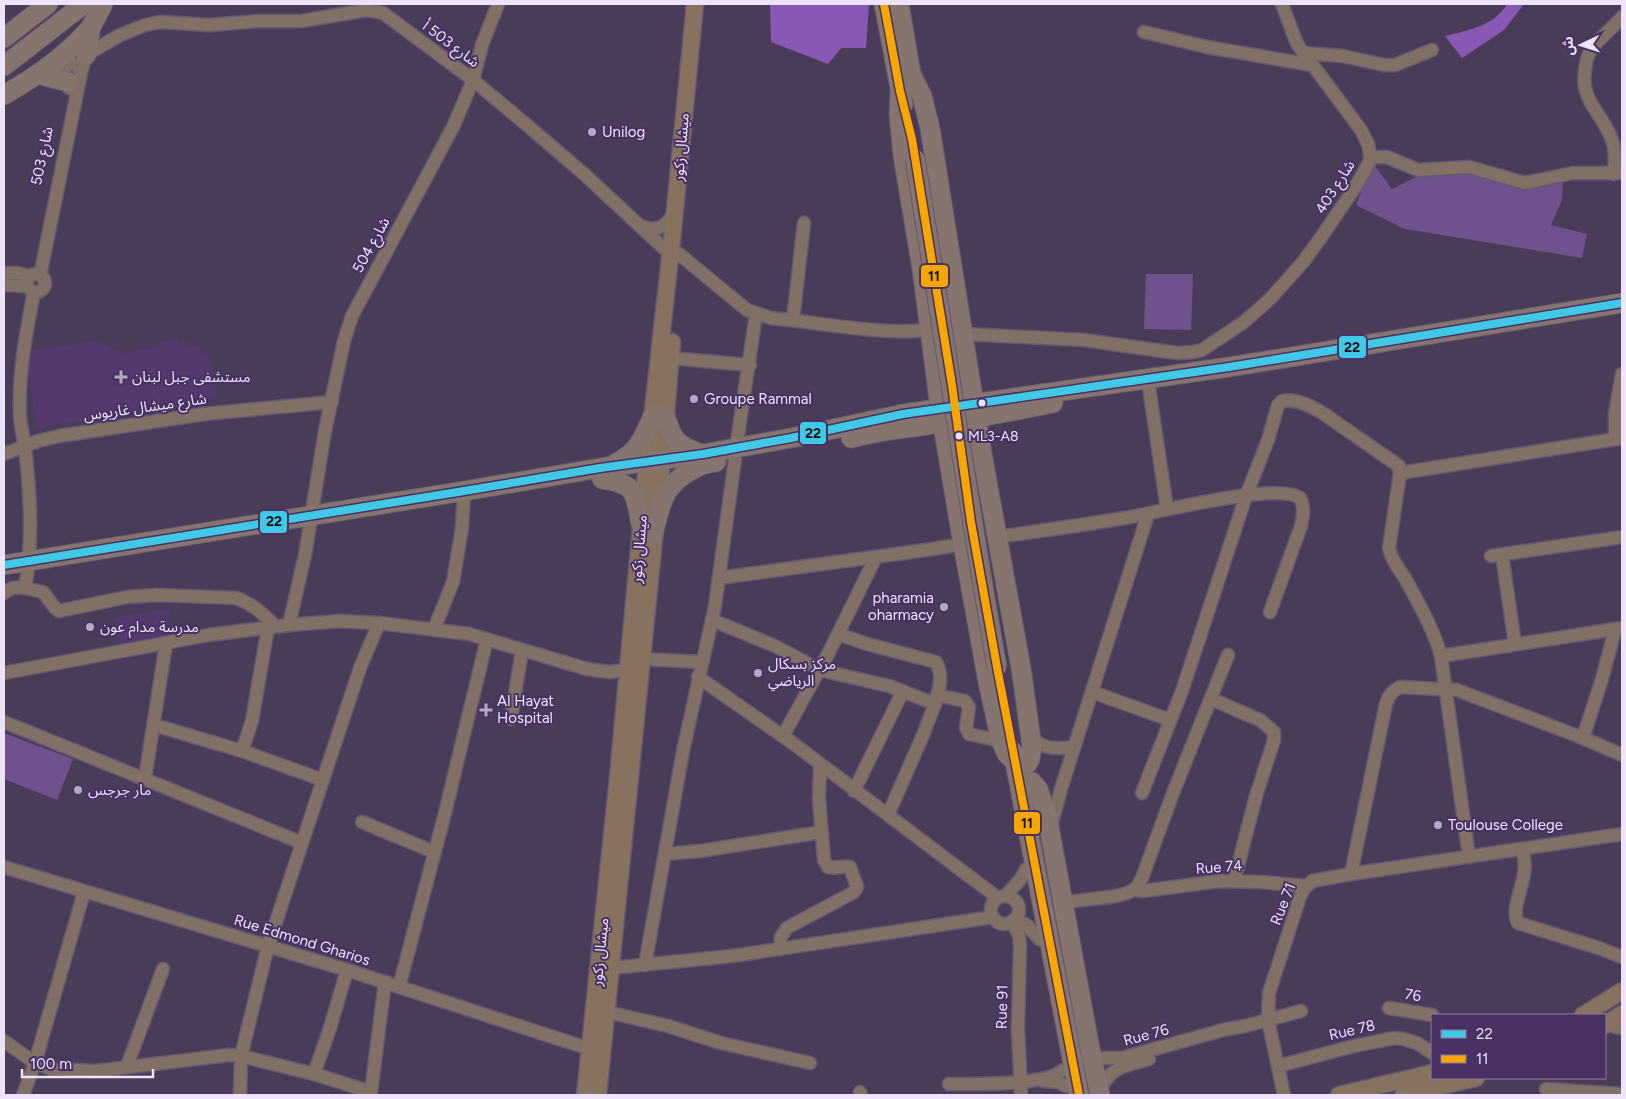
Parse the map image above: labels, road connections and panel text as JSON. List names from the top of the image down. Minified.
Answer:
{"streets":{"main road":["ميشال زكور"],"street":["شارع 503 أ","شارع 503","شارع 403","شارع 504","شارع ميشال غاريوس","Rue 74","Rue 71","Rue Edmond Gharios","76","Rue 91","Rue 78","Rue 76"]},"crossings":[["شارع 503 أ","ميشال زكور"],["شارع 503 أ","شارع 503"],["شارع 503 أ","شارع 504"],["ميشال زكور","Rue Edmond Gharios"],["شارع 503","شارع ميشال غاريوس"],["شارع 504","شارع ميشال غاريوس"],["Rue 74","Rue 71"],["Rue 71","Rue 78"],["Rue 71","Rue 76"]],"places":{"other":["Unilog","Groupe Rammal","ML3-A8","pharamia oharmacy","مدرسة مدام عون","مركز بسكال الرياضي","مار جرجس","Toulouse College"],"health":["مستشفى جبل لبنان","Al Hayat Hospital"]},"lines":["transit line 11","transit line 22"],"legend":["22","11"],"scale_bar":"100 m","north":"left"}
